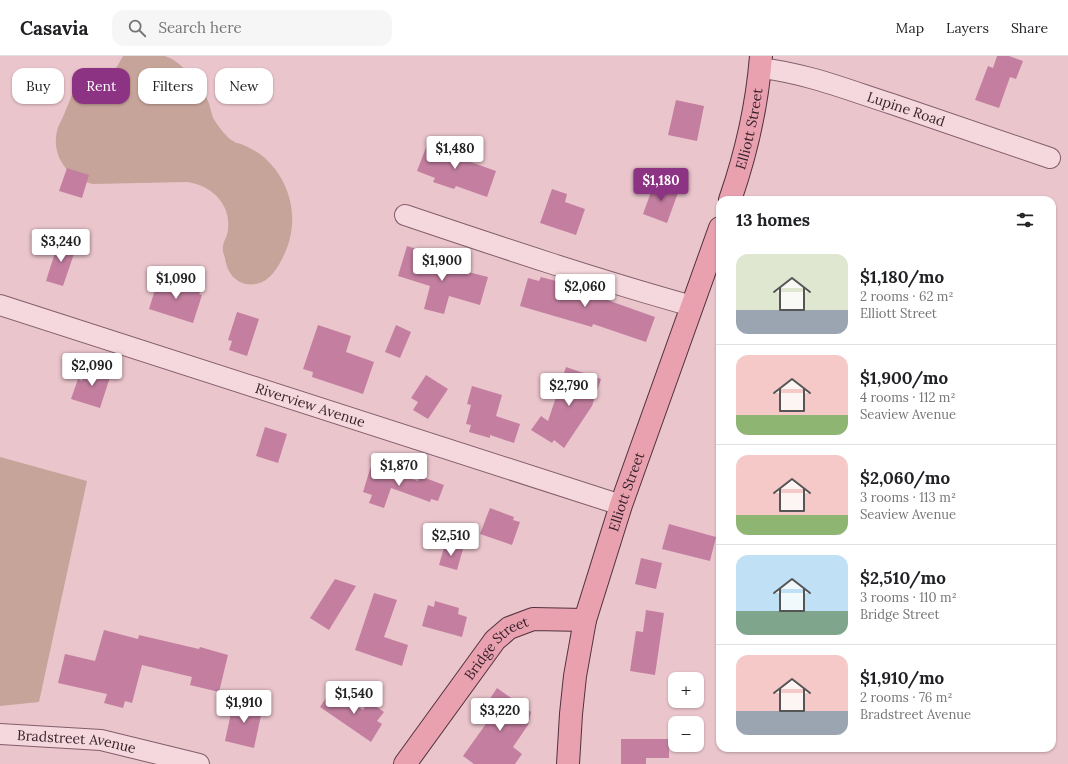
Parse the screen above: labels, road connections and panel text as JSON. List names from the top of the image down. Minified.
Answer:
{"streets":{"main road":["Elliott Street","Bridge Street"],"street":["Lupine Road","Riverview Avenue","Bradstreet Avenue"]},"crossings":[["Lupine Road","Elliott Street"],["Elliott Street","Riverview Avenue"],["Elliott Street","Bridge Street"]],"page":{"header":"Casavia","search":"Search here","nav":["Map","Layers","Share"],"chip":["Buy","Rent","Filters","New"],"price":["$1,480","$1,180","$3,240","$1,900","$1,090","$2,060","$2,090","$2,790","$1,870","$2,510","$1,540","$1,910","$3,220"],"heading":"13 homes","list":[{"name":"$1,180/mo","note":"2 rooms · 62 m² · Elliott Street"},{"name":"$1,900/mo","note":"4 rooms · 112 m² · Seaview Avenue"},{"name":"$2,060/mo","note":"3 rooms · 113 m² · Seaview Avenue"},{"name":"$2,510/mo","note":"3 rooms · 110 m² · Bridge Street"},{"name":"$1,910/mo","note":"2 rooms · 76 m² · Bradstreet Avenue"}],"map_buttons":["+","−"]}}
